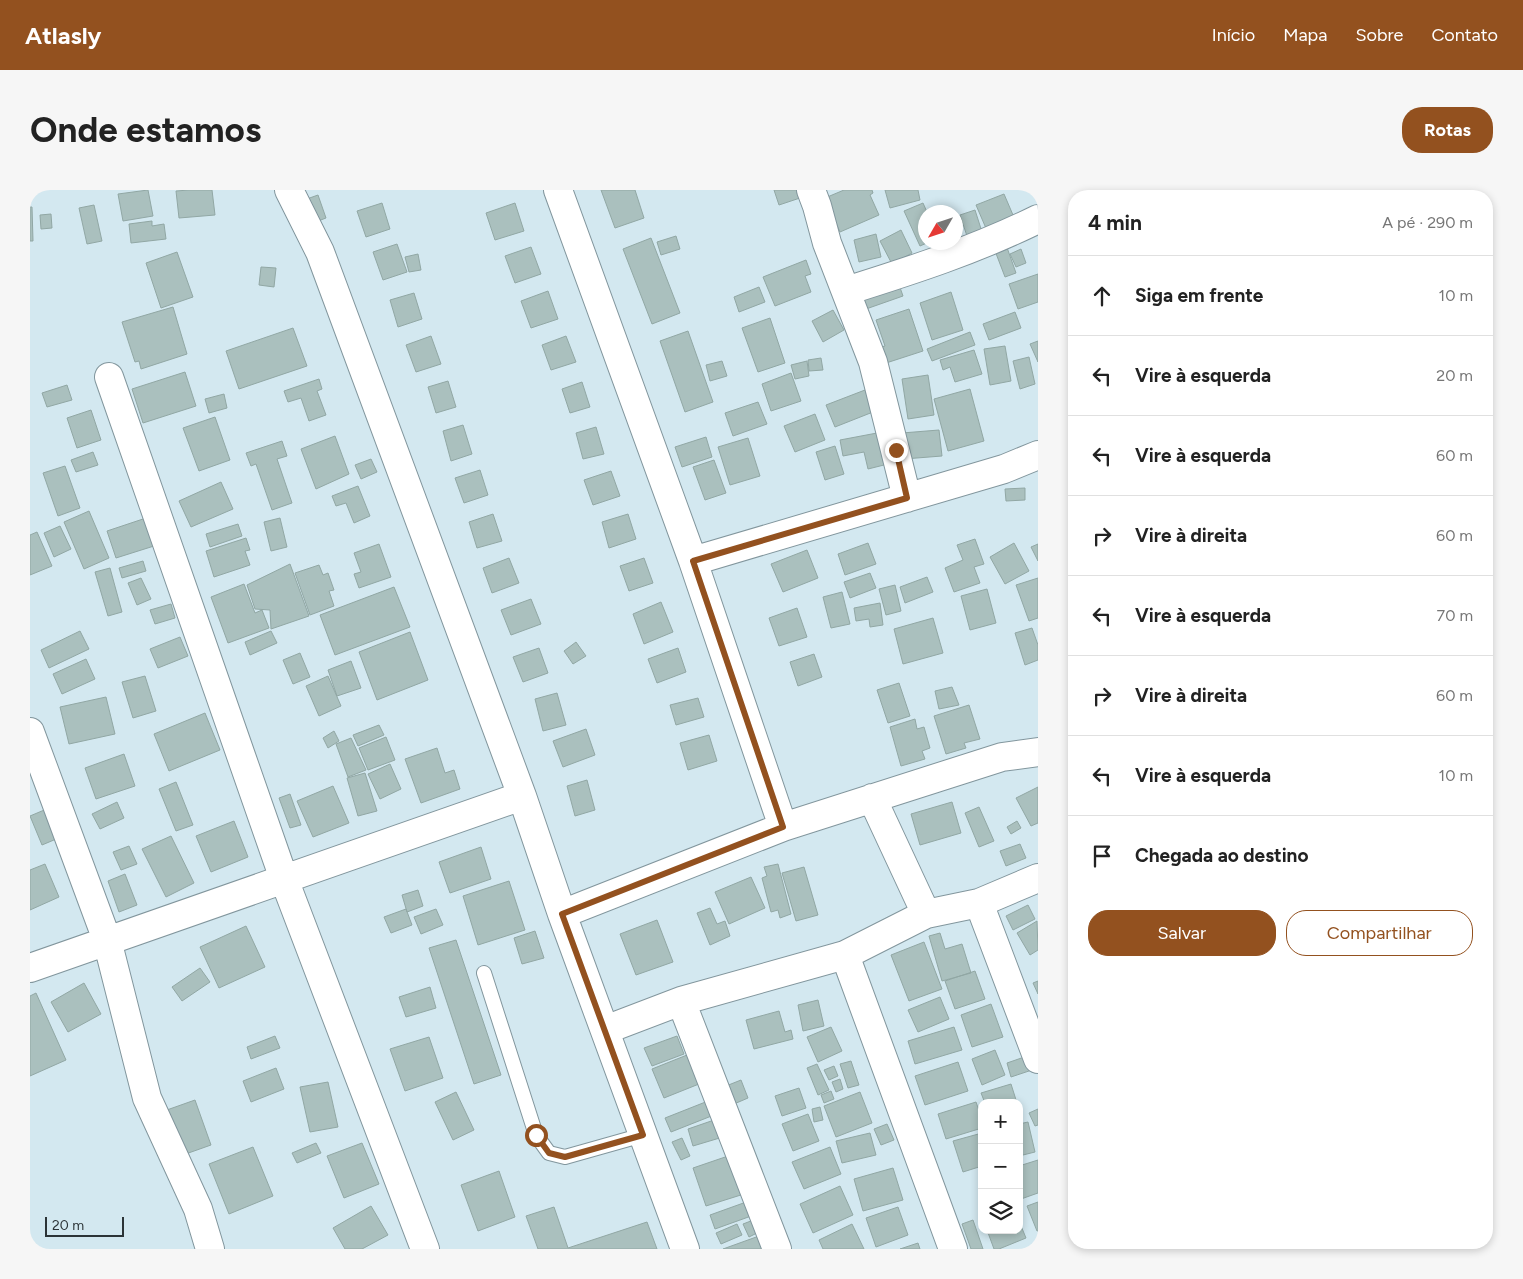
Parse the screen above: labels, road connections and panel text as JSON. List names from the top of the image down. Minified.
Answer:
{"scale_bar":"20 m","north":"bottom left","page":{"header":"Atlasly","nav":["Início","Mapa","Sobre","Contato"],"buttons":["Rotas",["Salvar","Compartilhar"]],"title":"Onde estamos","heading":["4 min","A pé · 290 m"],"list":[["Siga em frente","10 m"],["Vire à esquerda","20 m"],["Vire à esquerda","60 m"],["Vire à direita","60 m"],["Vire à esquerda","70 m"],["Vire à direita","60 m"],["Vire à esquerda","10 m"],"Chegada ao destino"],"map_buttons":["+","−"],"scale":"20 m"}}
